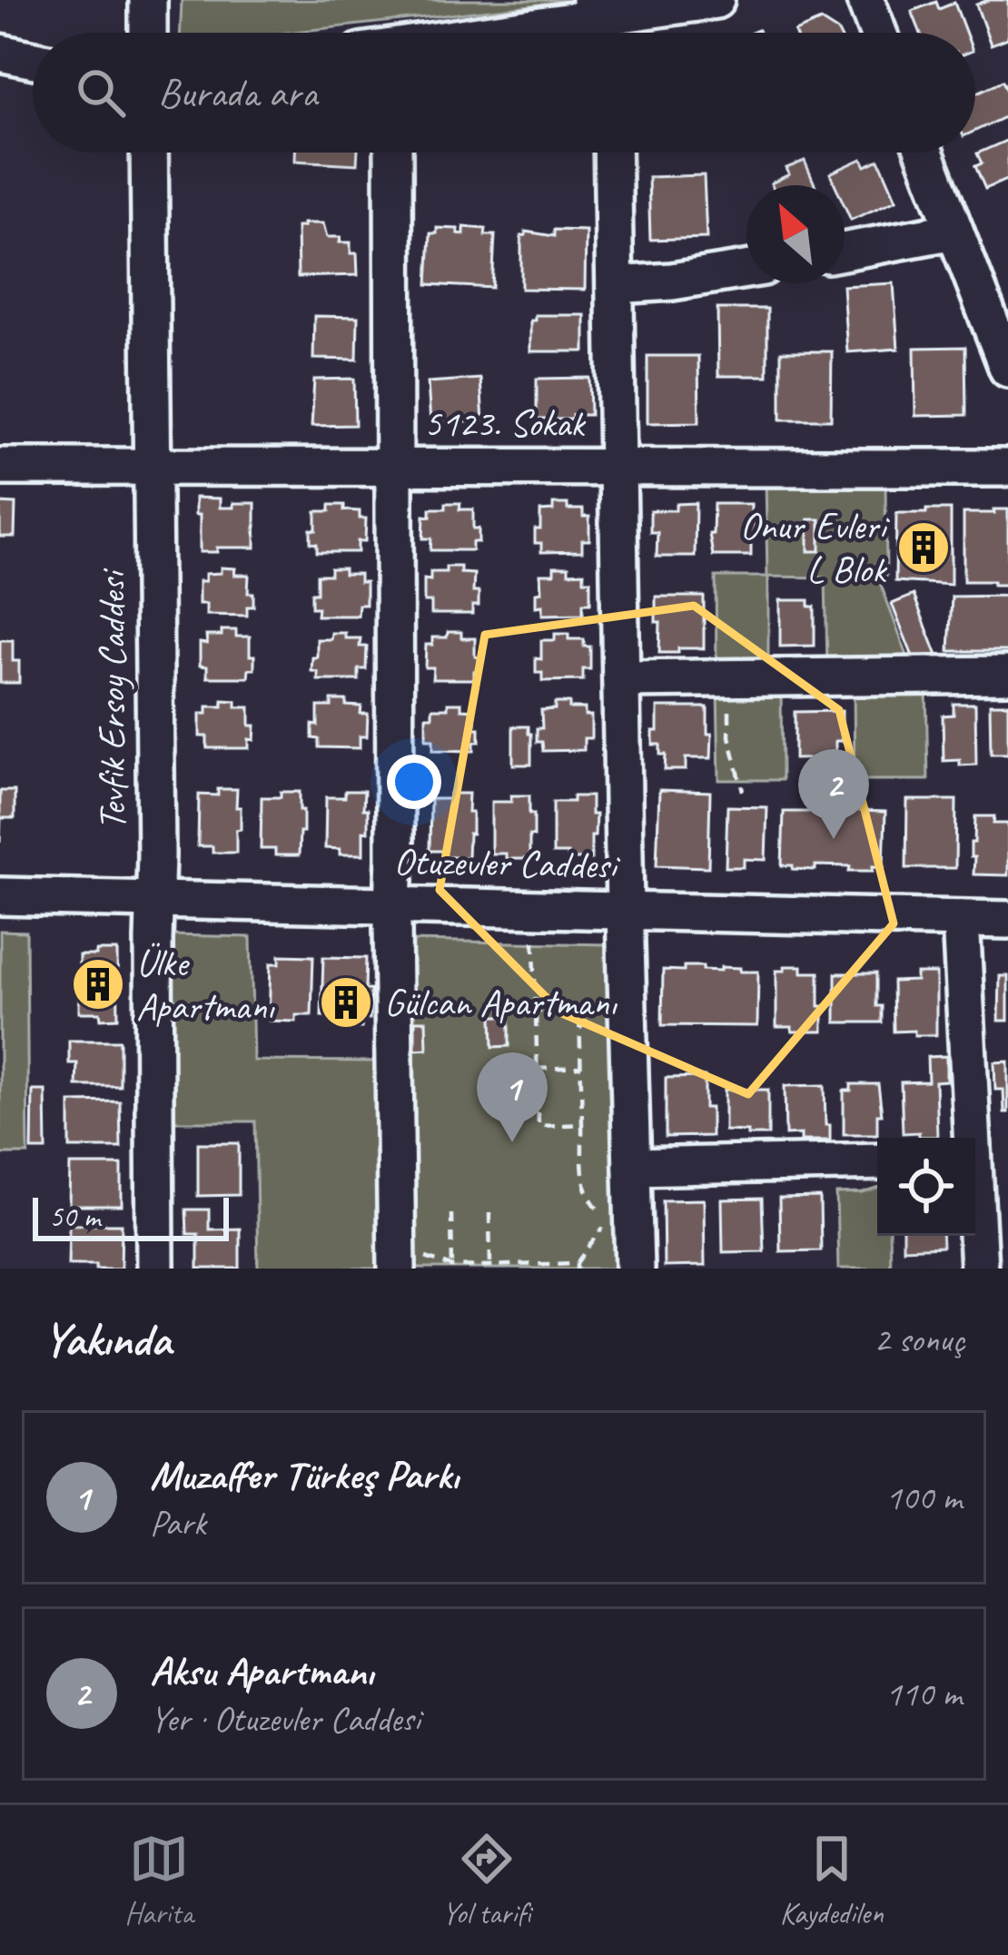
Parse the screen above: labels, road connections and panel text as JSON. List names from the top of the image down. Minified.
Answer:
{"streets":{"street":["5123. Sokak","Tevfik Ersoy Caddesi","Otuzevler Caddesi"]},"crossings":[["5123. Sokak","Tevfik Ersoy Caddesi"],["Tevfik Ersoy Caddesi","Otuzevler Caddesi"]],"places":{"building":["Onur Evleri L Blok","Ülke Apartmanı","Gülcan Apartmanı"]},"scale_bar":"50 m","north":"top left","page":{"search":"Burada ara","pins":["2","1"],"scale":"50 m","heading":["Yakında","2 sonuç"],"list":[{"mark":"1","name":"Muzaffer Türkeş Parkı","note":"Park","value":"100 m"},{"mark":"2","name":"Aksu Apartmanı","note":"Yer · Otuzevler Caddesi","value":"110 m"}],"nav":["Harita","Yol tarifi","Kaydedilen"]}}
